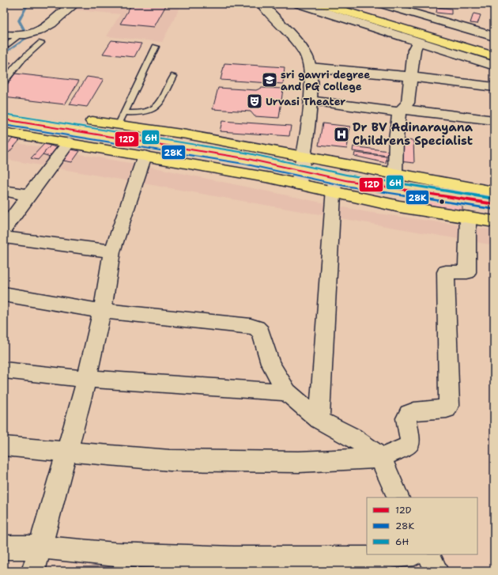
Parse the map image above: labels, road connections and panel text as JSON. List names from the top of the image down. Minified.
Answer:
{"places":{"school or university":["sri gawri degree and PG College"],"theatre":["Urvasi Theater"],"hospital":["Dr BV Adinarayana Childrens Specialist"]},"lines":["transit line 6H","transit line 12D","transit line 28K"],"legend":["12D","28K","6H"]}
